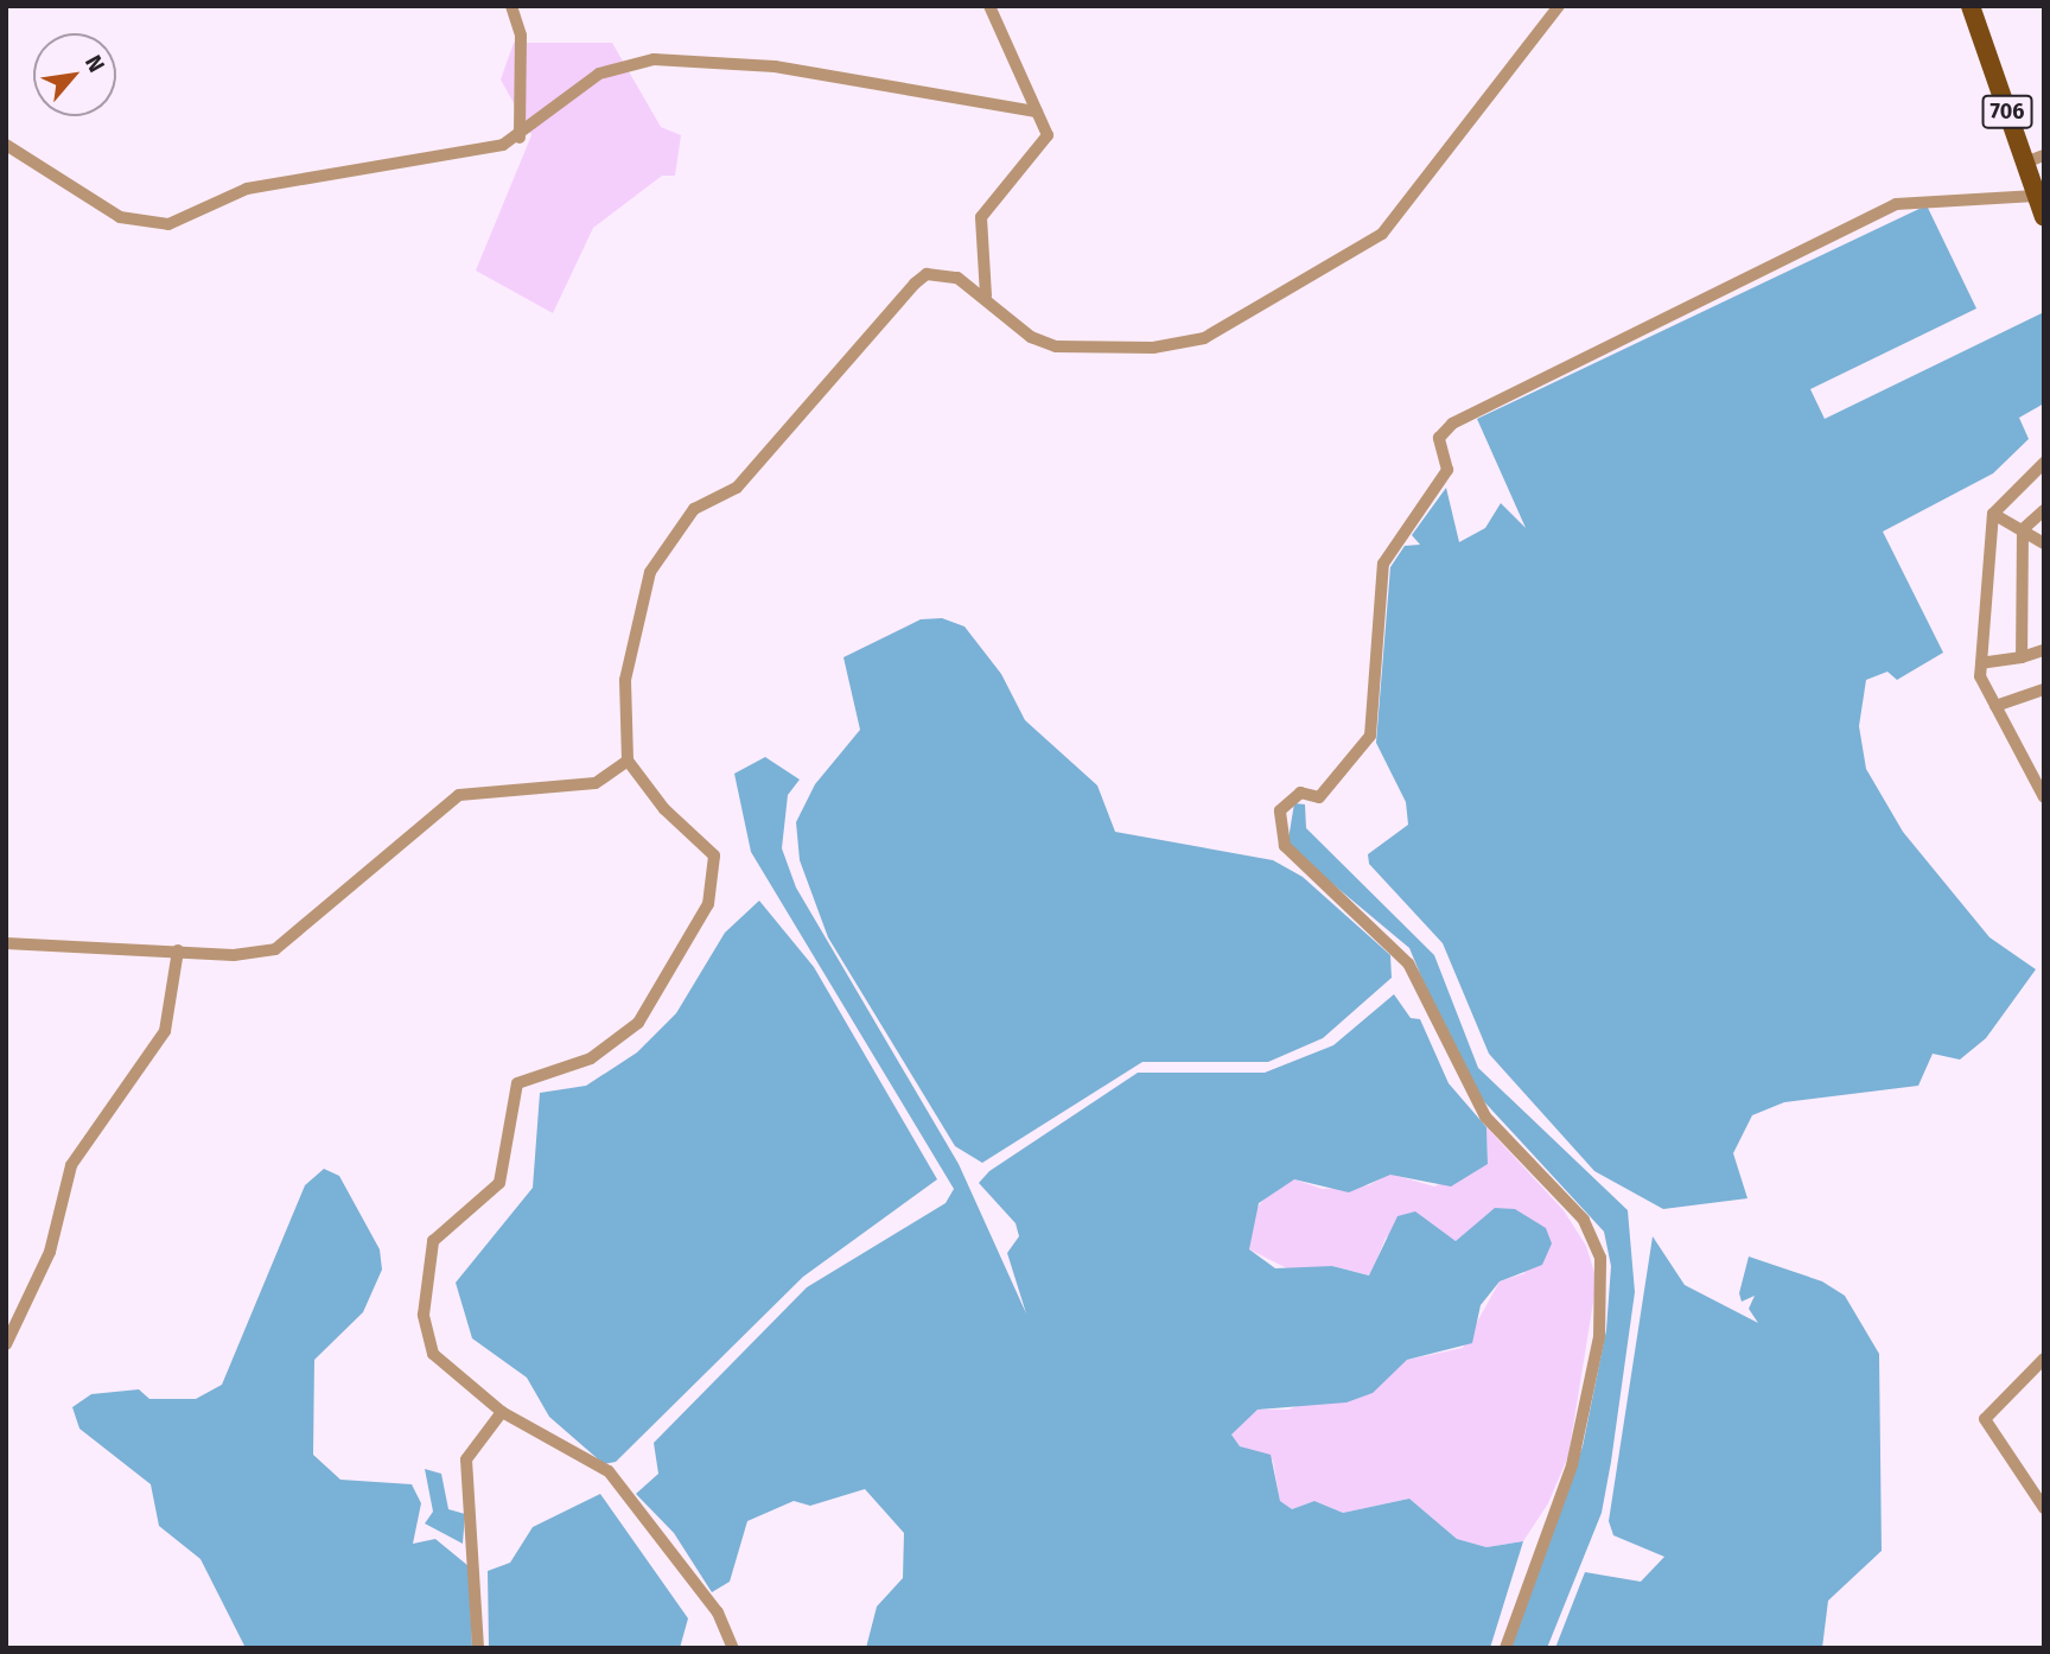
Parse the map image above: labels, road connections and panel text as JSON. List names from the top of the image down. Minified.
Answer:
{"streets":{"main road":["706"]},"north":"top right"}
